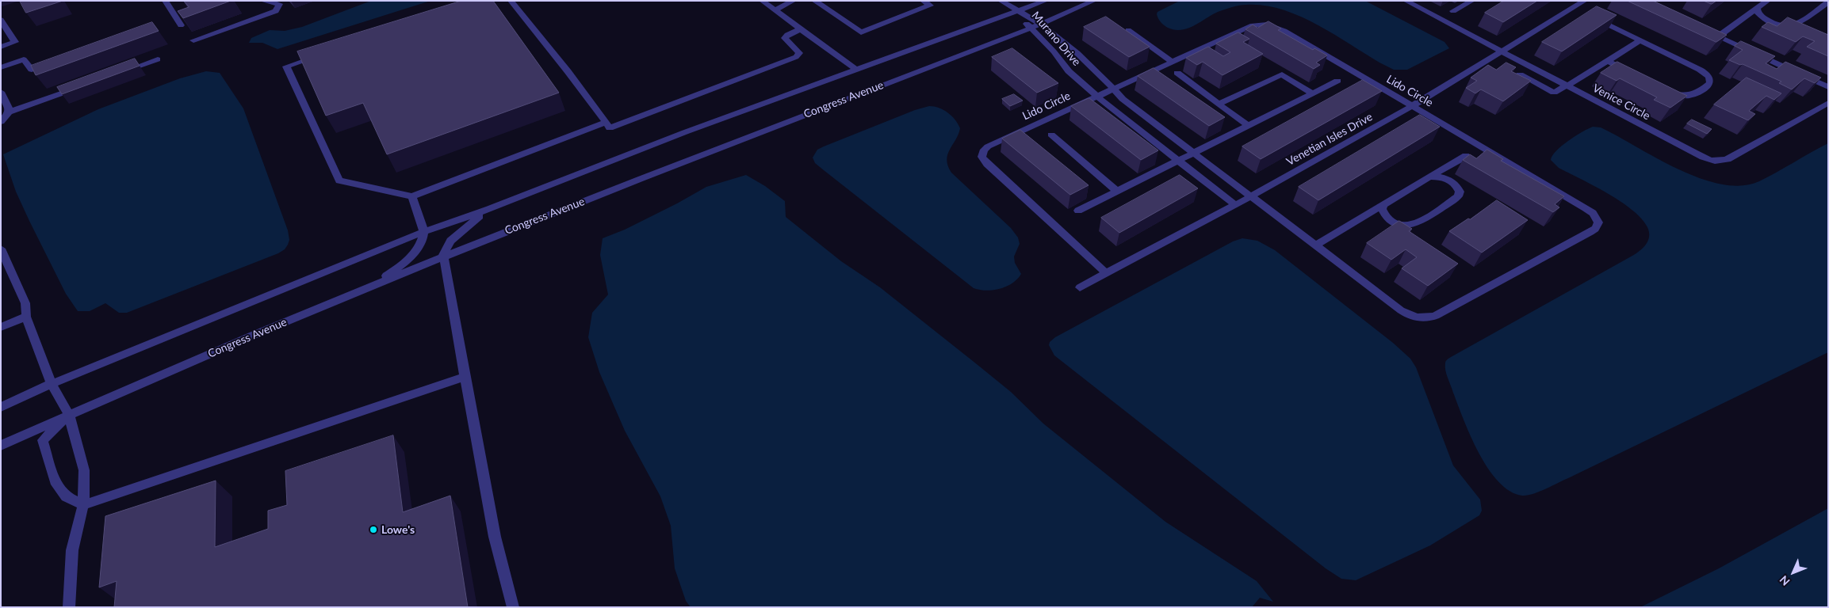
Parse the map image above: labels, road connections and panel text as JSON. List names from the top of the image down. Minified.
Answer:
{"streets":{"street":["Murano Drive","Lido Circle","Congress Avenue","Venice Circle","Venetian Isles Drive"]},"crossings":[["Murano Drive","Lido Circle"],["Murano Drive","Congress Avenue"],["Murano Drive","Venetian Isles Drive"],["Lido Circle","Venetian Isles Drive"],["Venice Circle","Venetian Isles Drive"]],"places":["Lowe's"],"north":"bottom left"}
